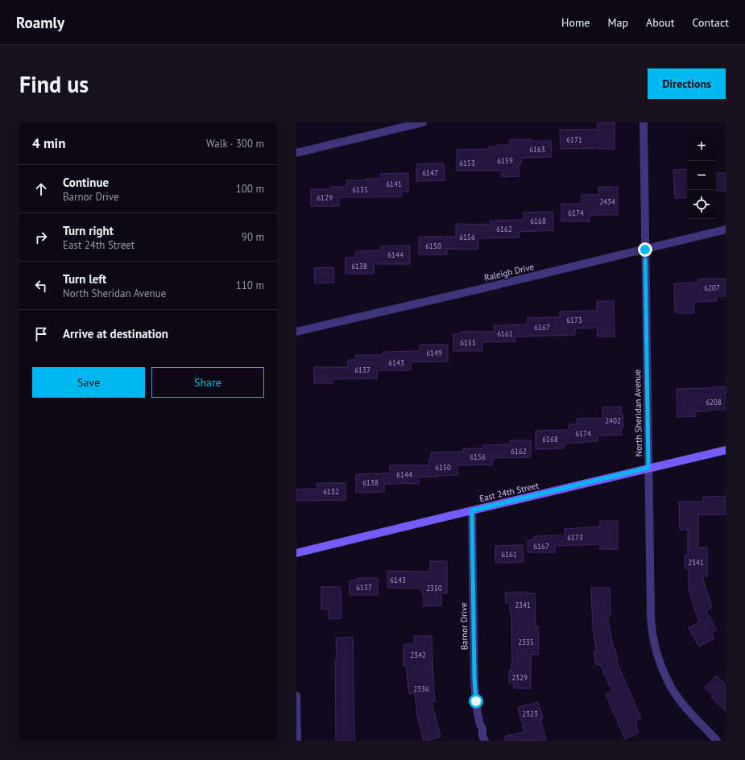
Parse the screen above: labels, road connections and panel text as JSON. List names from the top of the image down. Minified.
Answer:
{"streets":{"street":["Raleigh Drive","North Sheridan Avenue","East 24th Street","Barnor Drive"]},"crossings":[["Raleigh Drive","North Sheridan Avenue"],["North Sheridan Avenue","East 24th Street"],["East 24th Street","Barnor Drive"]],"house_numbers":["6171","6163","6159","6153","6147","6141","6135","6129","2434","6174","6168","6162","6156","6150","6144","6138","6207","6173","6167","6161","6155","6149","6143","6137","6208","2402","6174","6168","6162","6156","6150","6144","6138","6132","6173","6167","6161","2341","6143","6137","2350","2341","2335","2342","2329","2336","2323"],"page":{"header":"Roamly","nav":["Home","Map","About","Contact"],"buttons":["Directions",["Save","Share"]],"title":"Find us","heading":["4 min","Walk · 300 m"],"map_buttons":["+","−"],"list":[["Continue","Barnor Drive","100 m"],["Turn right","East 24th Street","90 m"],["Turn left","North Sheridan Avenue","110 m"],"Arrive at destination"]}}
